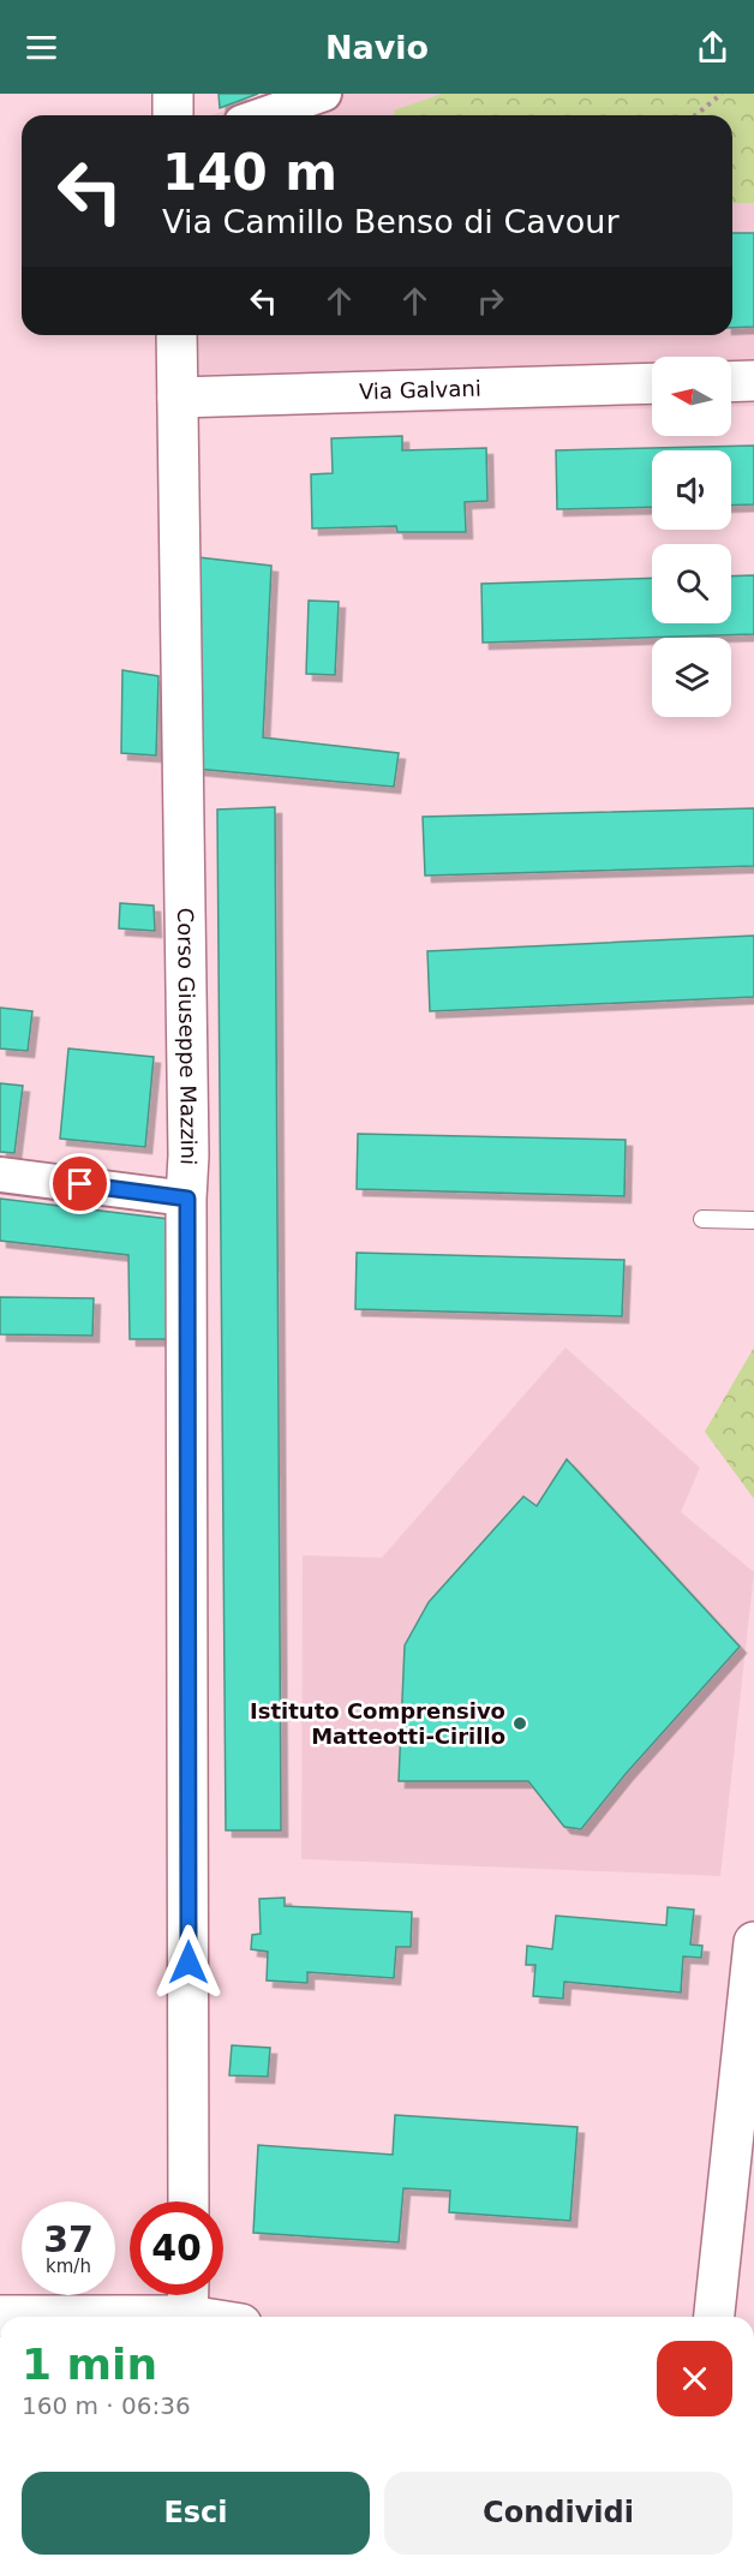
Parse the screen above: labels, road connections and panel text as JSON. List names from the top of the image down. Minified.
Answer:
{"streets":{"street":["Via Galvani","Corso Giuseppe Mazzini"]},"crossings":[["Via Galvani","Corso Giuseppe Mazzini"]],"places":["Istituto Comprensivo Matteotti-Cirillo"],"north":"left","page":{"header":"Navio","turn":["140 m","Via Camillo Benso di Cavour"],"speed":"37 km/h","limit":"40","heading":["1 min","160 m · 06:36"],"buttons":["Esci","Condividi"]}}
